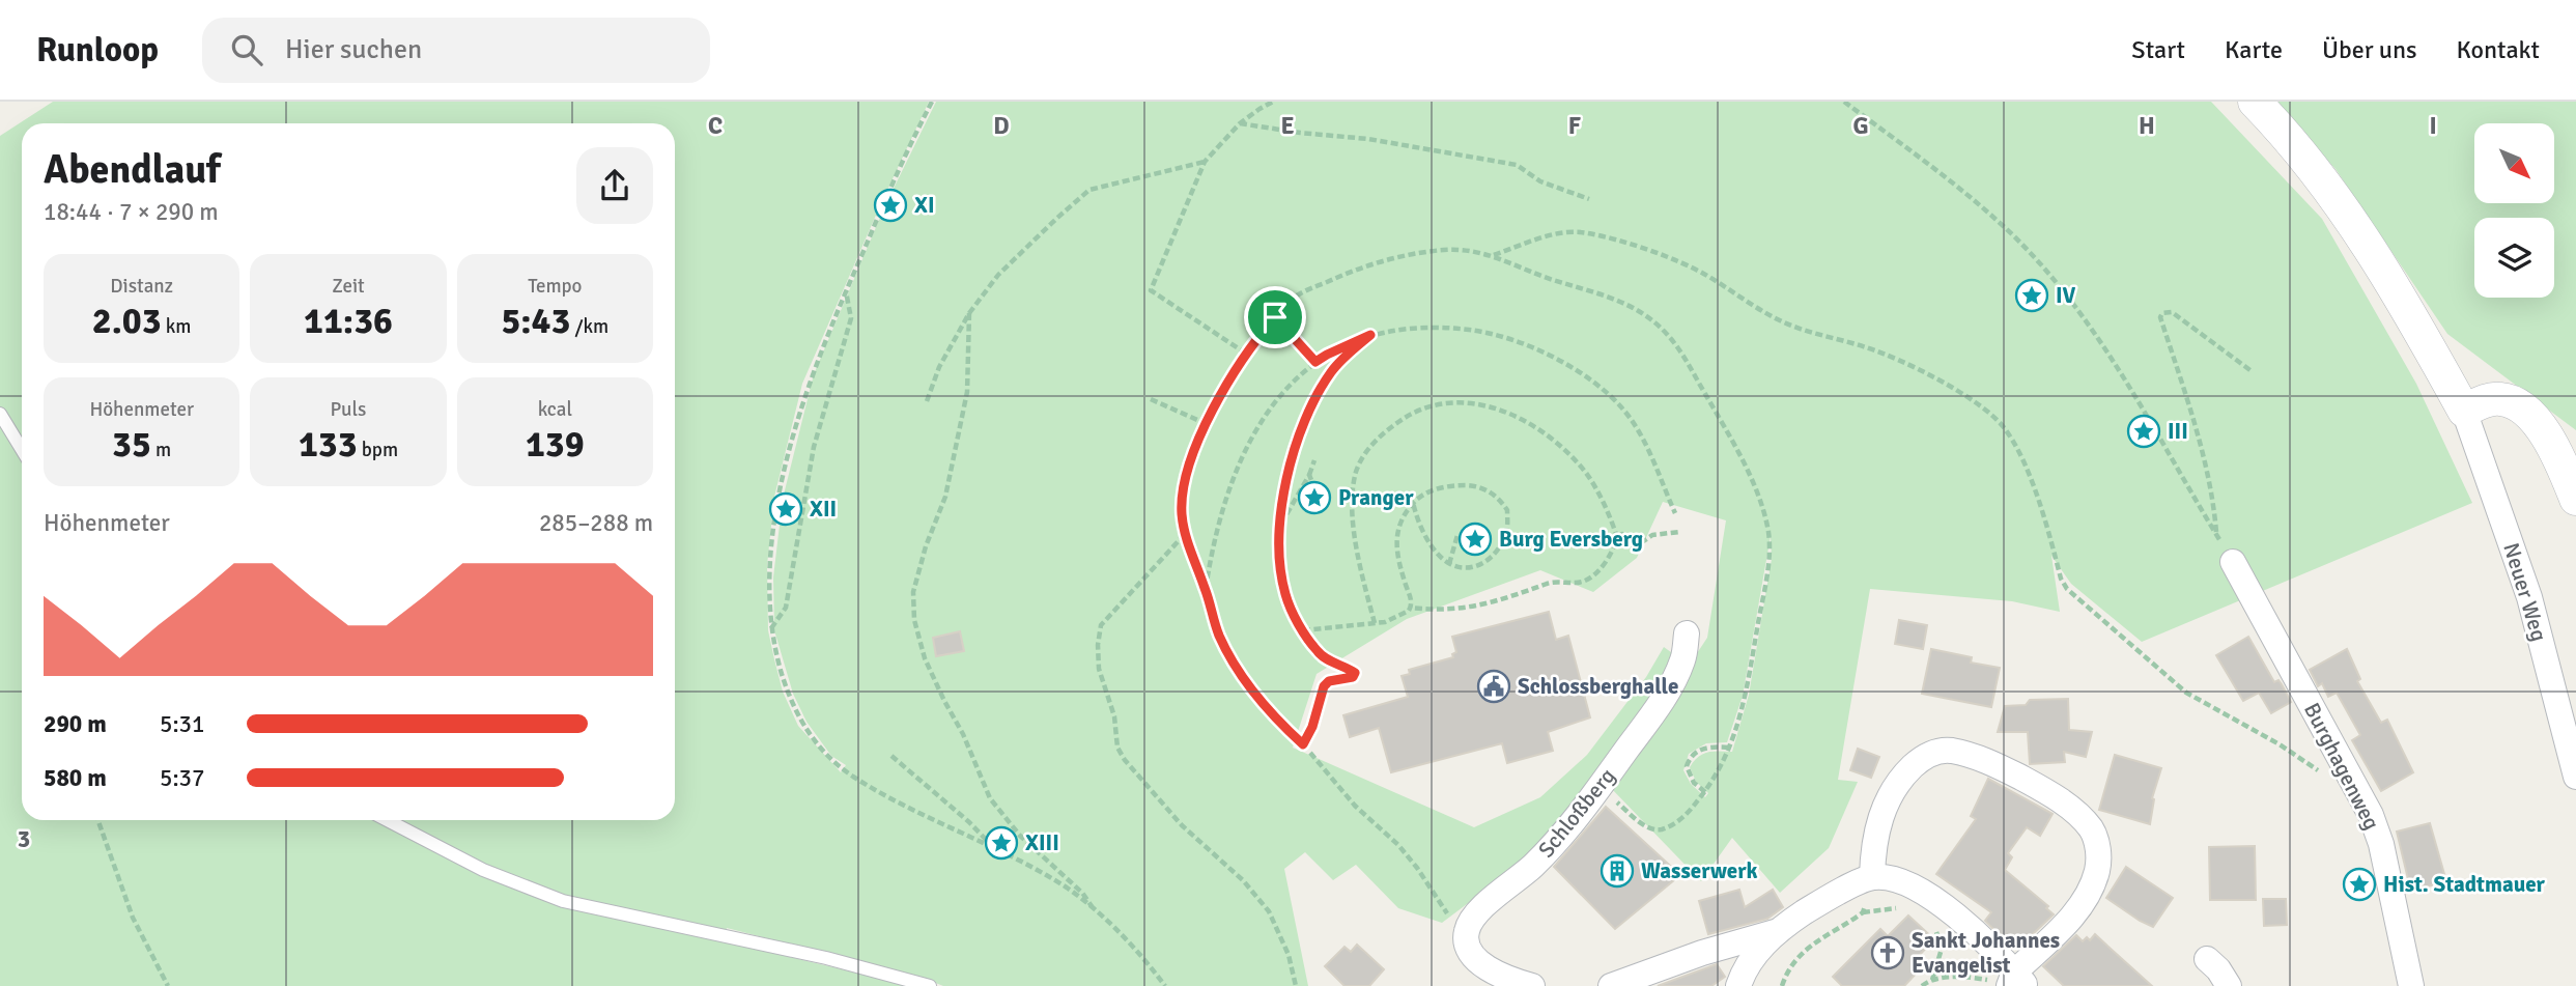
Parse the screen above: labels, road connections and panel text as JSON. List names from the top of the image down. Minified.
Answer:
{"streets":{"street":["Neuer Weg","Burghagenweg","Schloßberg"]},"places":{"place":["XI","IV","III","Pranger","XII","Burg Eversberg","XIII","Hist. Stadtmauer"],"public building":["Schlossberghalle"],"building":["Wasserwerk"],"church":["Sankt Johannes Evangelist"]},"north":"bottom right","page":{"header":"Runloop","search":"Hier suchen","nav":["Start","Karte","Über uns","Kontakt"],"heading":["Abendlauf","18:44 · 7 × 290 m"],"stats":[["Distanz","2.03 km"],["Zeit","11:36"],["Tempo","5:43 /km"],["Höhenmeter","35 m"],["Puls","133 bpm"],["kcal","139"]],"chart":["Höhenmeter","285–288 m"],"list":[{"name":"290 m","note":"5:31"},{"name":"580 m","note":"5:37"}]},"grid":{"columns":["C","D","E","F","G","H","I"],"rows":["3"]}}
